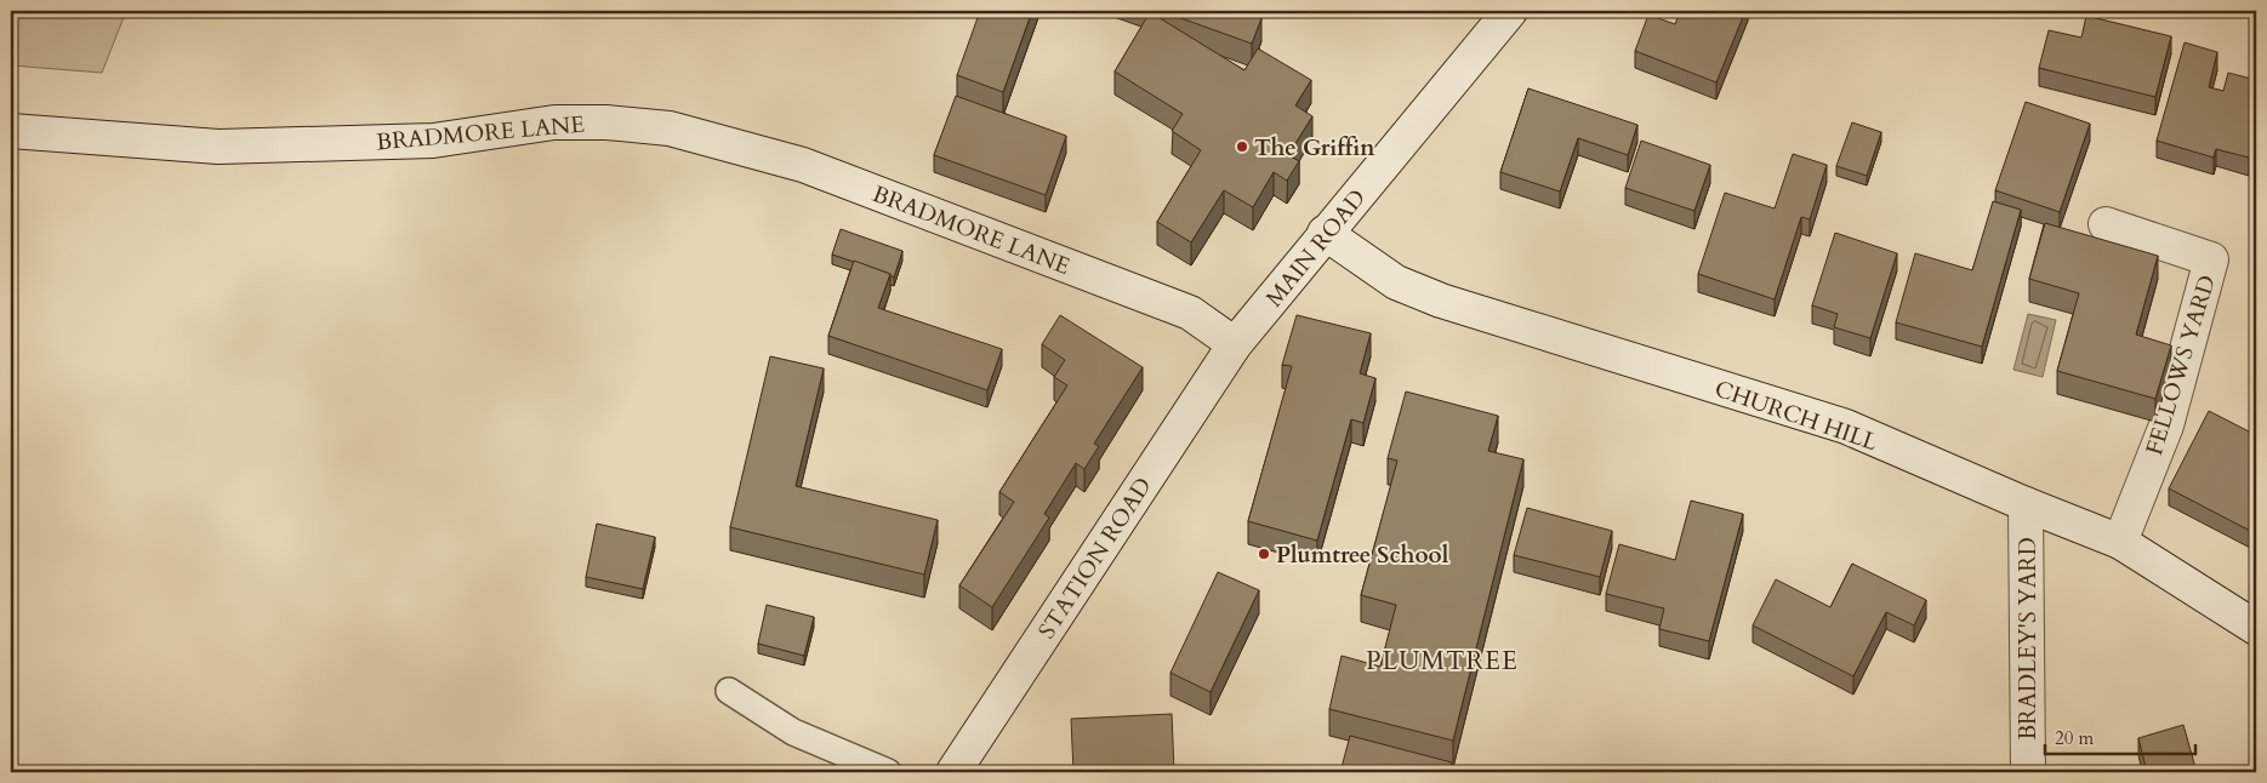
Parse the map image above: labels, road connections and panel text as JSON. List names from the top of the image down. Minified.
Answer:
{"streets":{"street":["BRADMORE LANE","MAIN ROAD","FELLOWS YARD","CHURCH HILL","STATION ROAD","BRADLEY'S YARD"]},"crossings":[["BRADMORE LANE","MAIN ROAD"],["BRADMORE LANE","STATION ROAD"],["MAIN ROAD","CHURCH HILL"],["MAIN ROAD","STATION ROAD"],["FELLOWS YARD","CHURCH HILL"],["CHURCH HILL","BRADLEY'S YARD"]],"districts":["PLUMTREE"],"places":["The Griffin","Plumtree School"],"scale_bar":"20 m"}
